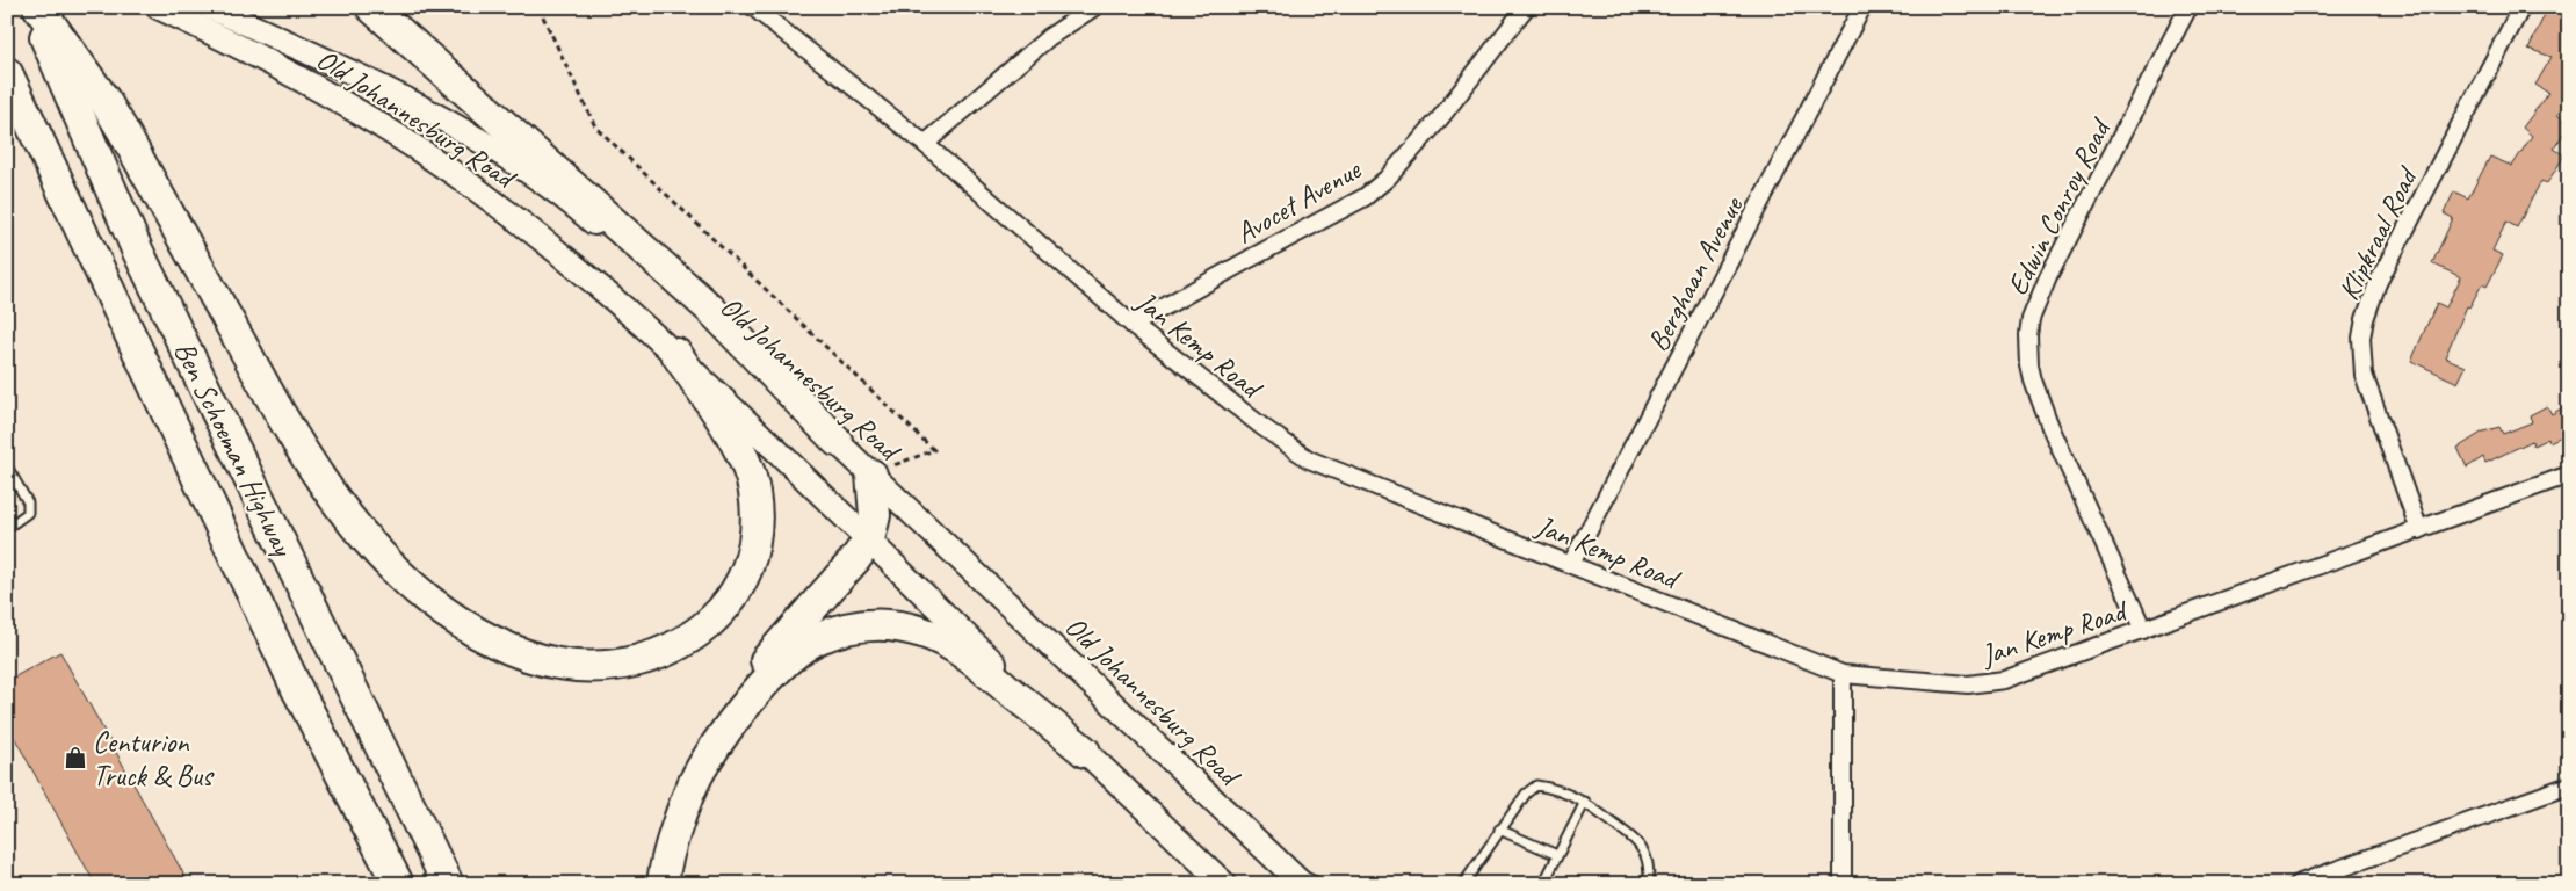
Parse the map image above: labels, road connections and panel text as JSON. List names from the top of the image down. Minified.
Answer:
{"streets":{"highway":["Ben Schoeman Highway"],"main road":["Old Johannesburg Road"],"street":["Avocet Avenue","Edwin Conroy Road","Klipkraal Road","Berghaan Avenue","Jan Kemp Road"]},"crossings":[["Avocet Avenue","Jan Kemp Road"],["Edwin Conroy Road","Jan Kemp Road"],["Klipkraal Road","Jan Kemp Road"],["Berghaan Avenue","Jan Kemp Road"]],"places":{"shop":["Centurion Truck & Bus"]}}
